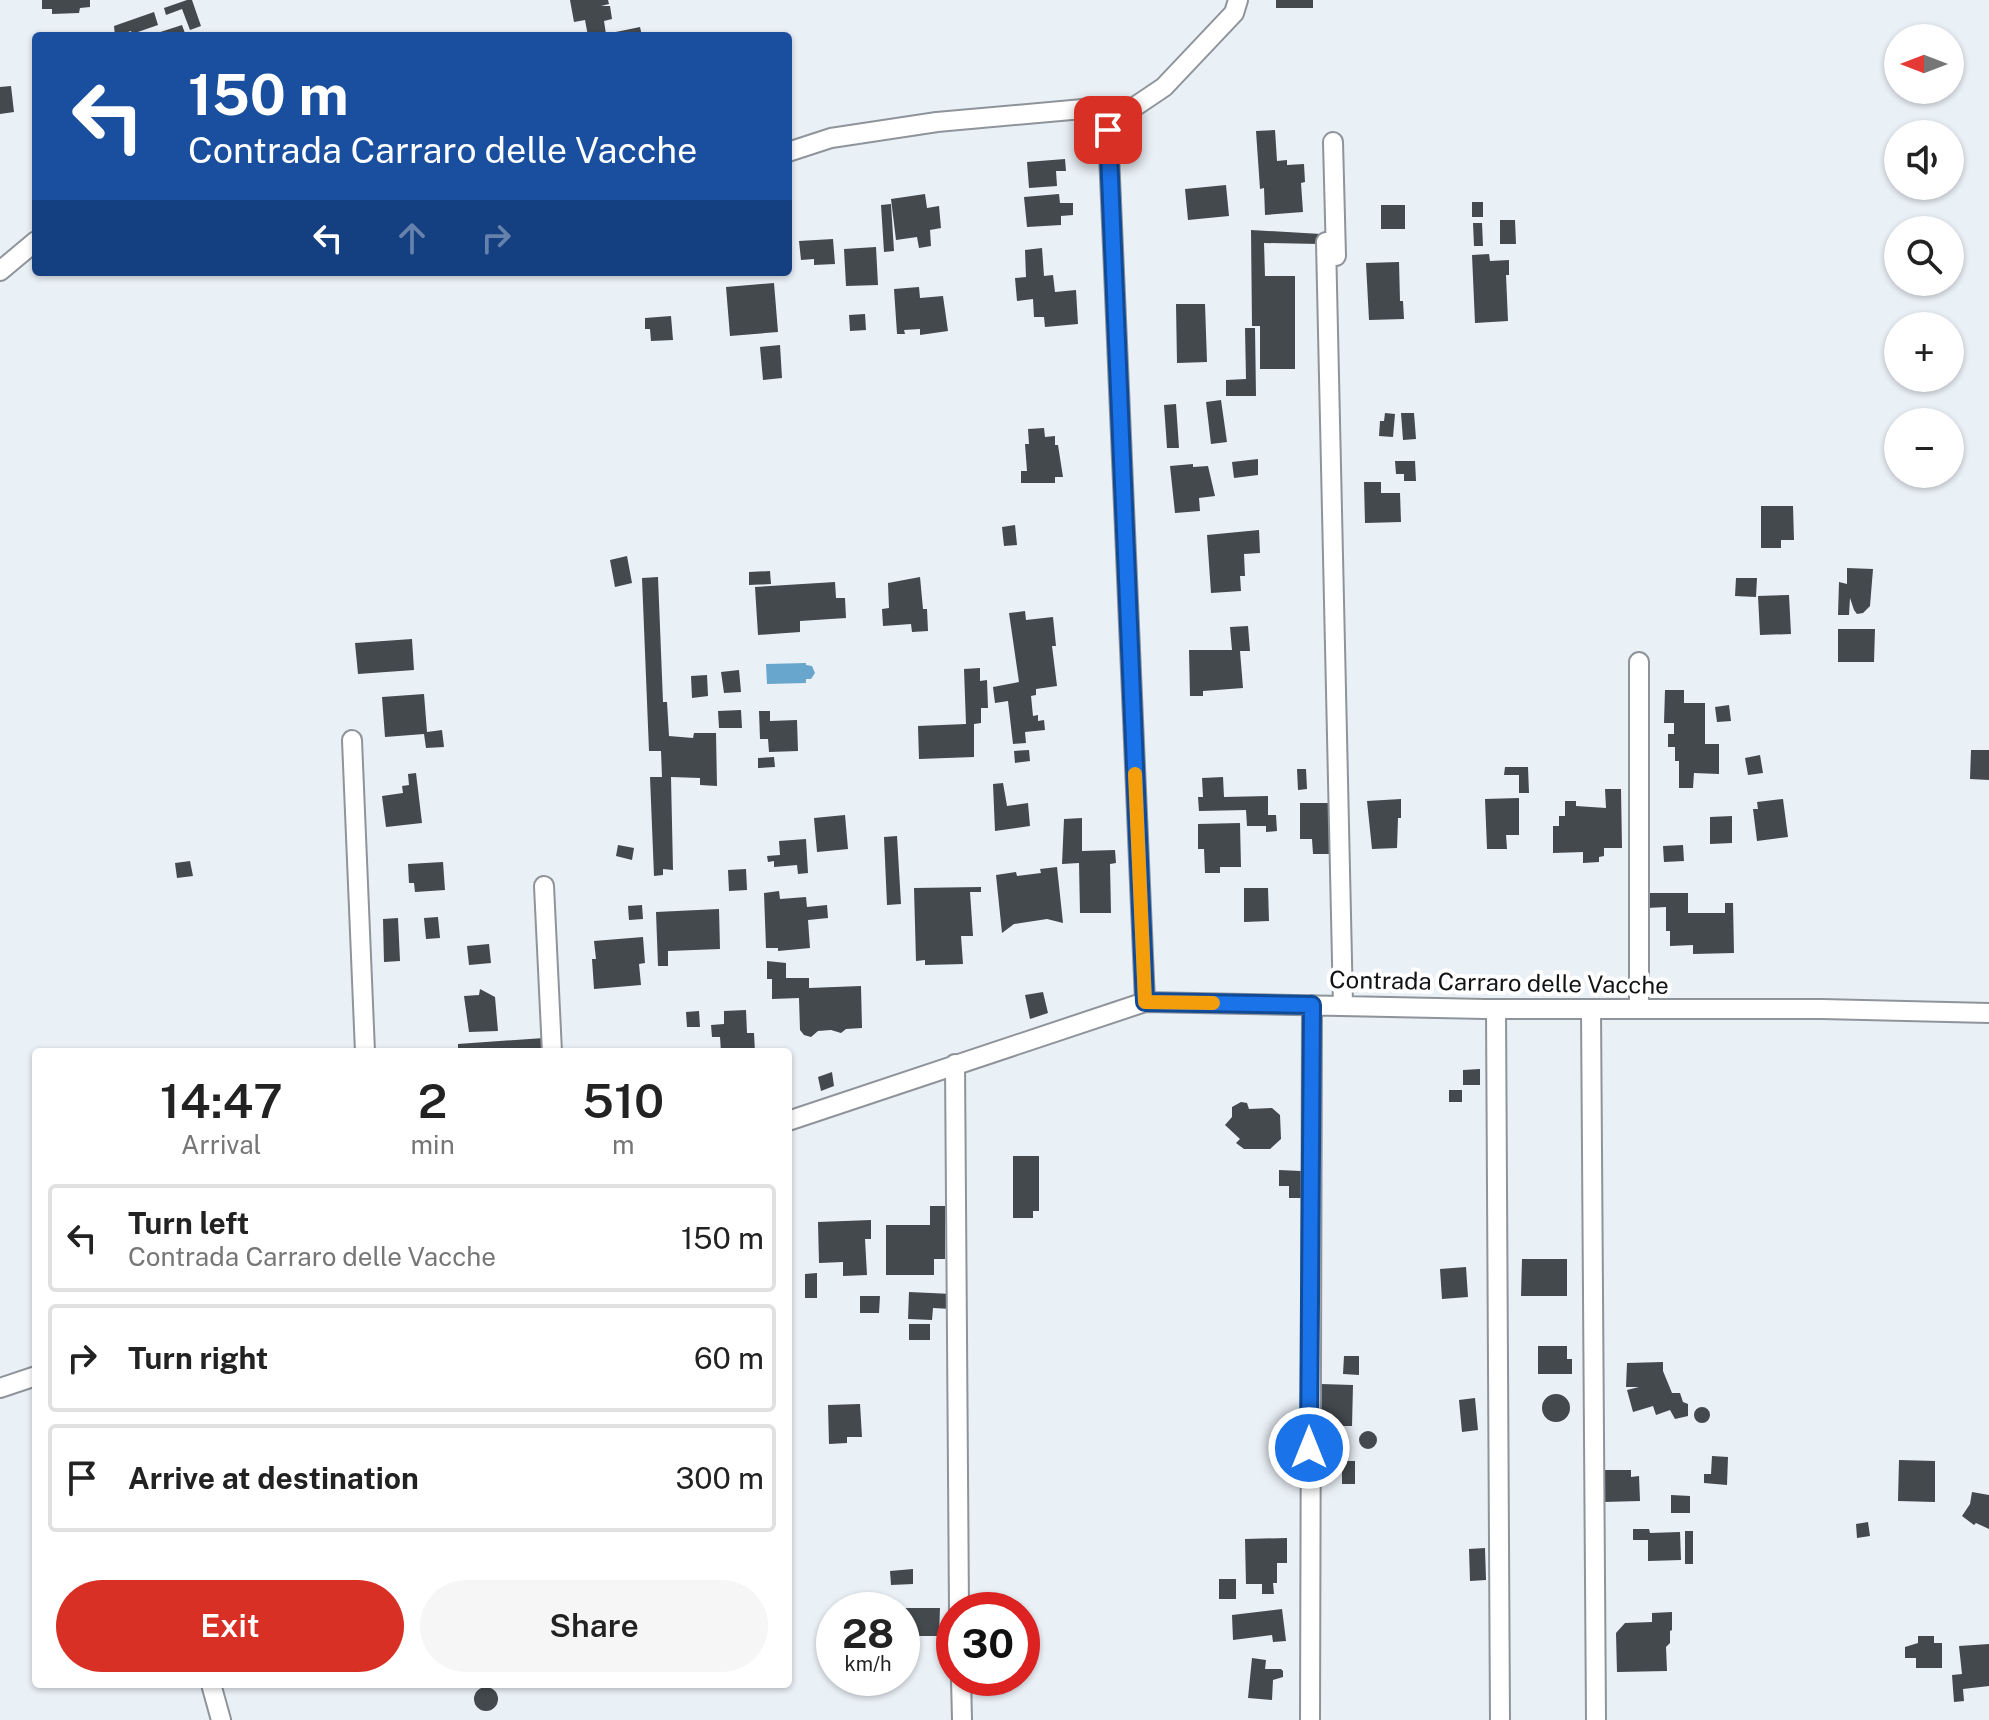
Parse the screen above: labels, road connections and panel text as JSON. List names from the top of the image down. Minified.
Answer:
{"streets":{"street":["Contrada Carraro delle Vacche"]},"north":"left","page":{"map_buttons":["+","−"],"turn":["150 m","Contrada Carraro delle Vacche"],"eta":["14:47","Arrival","2","min","510","m"],"list":[{"name":"Turn left","note":"Contrada Carraro delle Vacche","value":"150 m"},{"name":"Turn right","value":"60 m"},{"name":"Arrive at destination","value":"300 m"}],"buttons":["Exit","Share"],"speed":"28 km/h","limit":"30"}}
